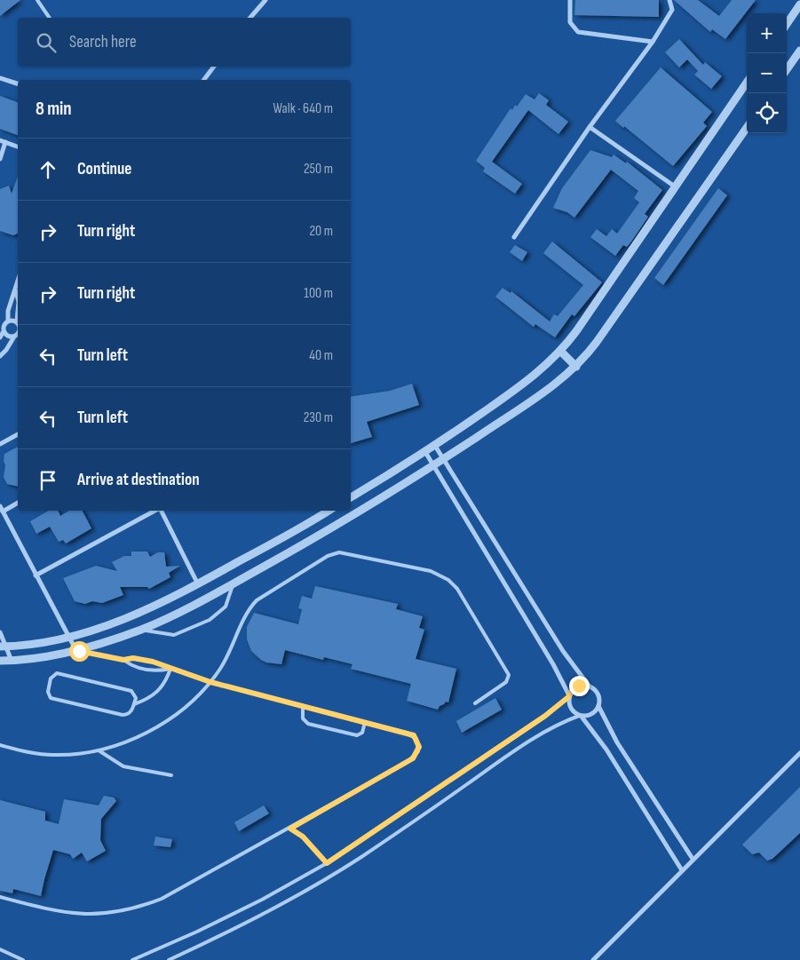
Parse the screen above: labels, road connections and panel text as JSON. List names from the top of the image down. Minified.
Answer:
{"page":{"map_buttons":["+","−"],"search":"Search here","heading":["8 min","Walk · 640 m"],"list":[["Continue","250 m"],["Turn right","20 m"],["Turn right","100 m"],["Turn left","40 m"],["Turn left","230 m"],"Arrive at destination"]}}
